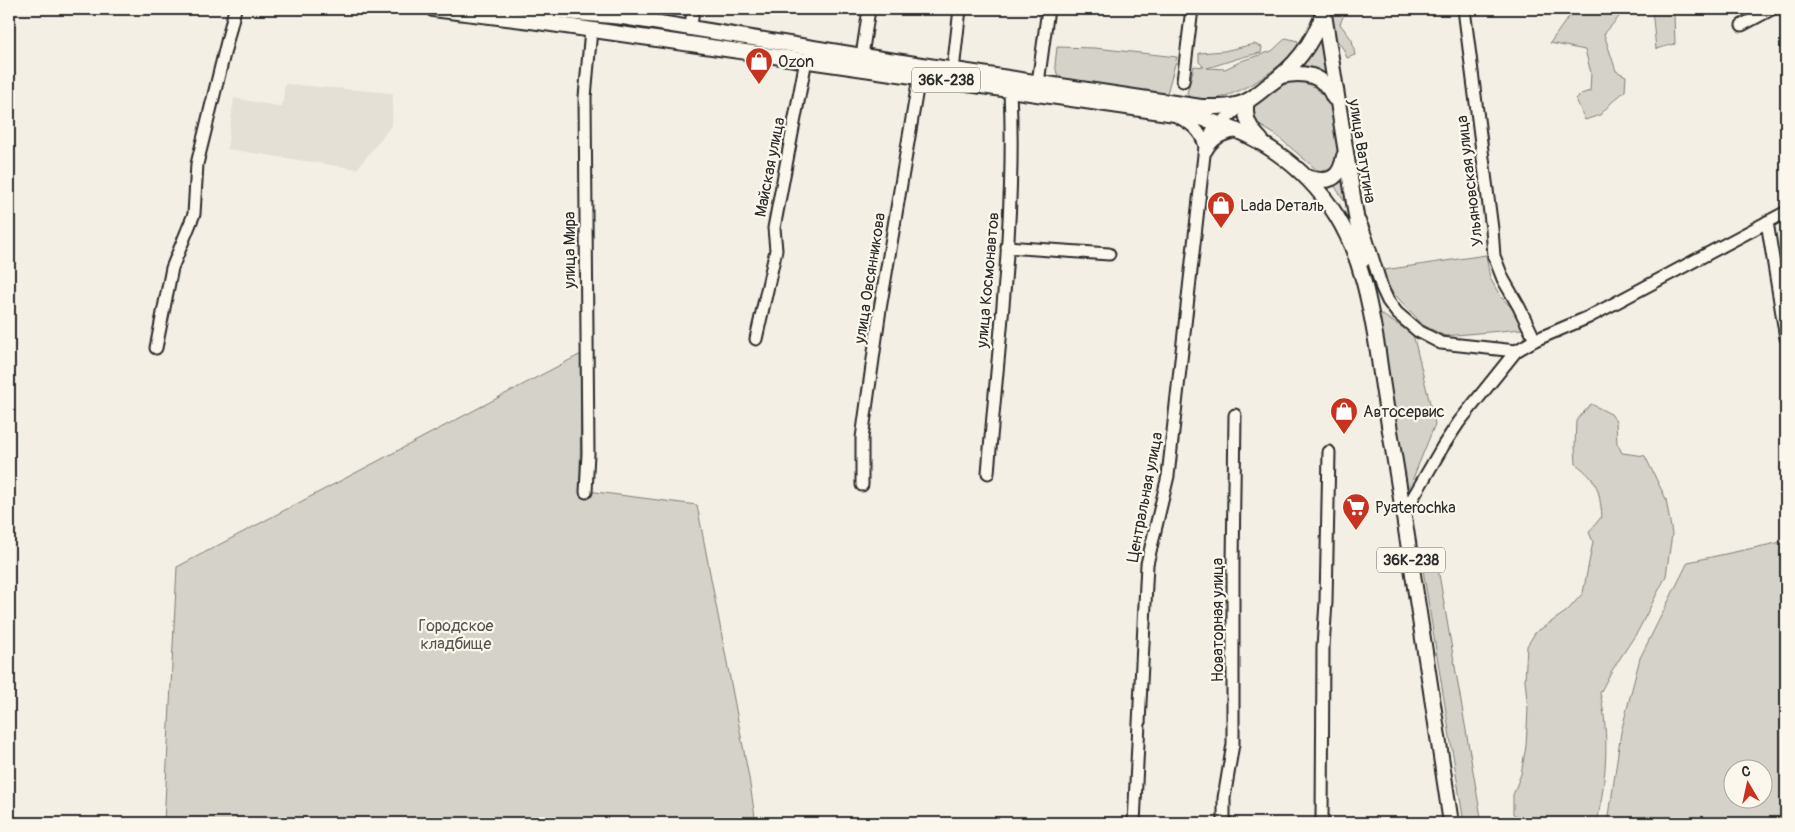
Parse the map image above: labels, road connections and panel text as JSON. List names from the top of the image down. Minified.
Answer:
{"streets":{"main road":["36К-238","улица Ватутина","улица Мира"],"street":["Майская улица","Ульяновская улица","улица Овсянникова","улица Космонавтов","Центральная улица","Новаторная улица"]},"crossings":[["36К-238","улица Ватутина"],["36К-238","Майская улица"],["36К-238","улица Мира"],["36К-238","улица Овсянникова"],["36К-238","улица Космонавтов"],["36К-238","Центральная улица"],["улица Ватутина","Центральная улица"]],"parks":["Городское кладбище"],"places":{"shop":["Ozon","Lada Dеталь","Автосервис"],"supermarket":["Pyaterochka"]},"north":"top"}
